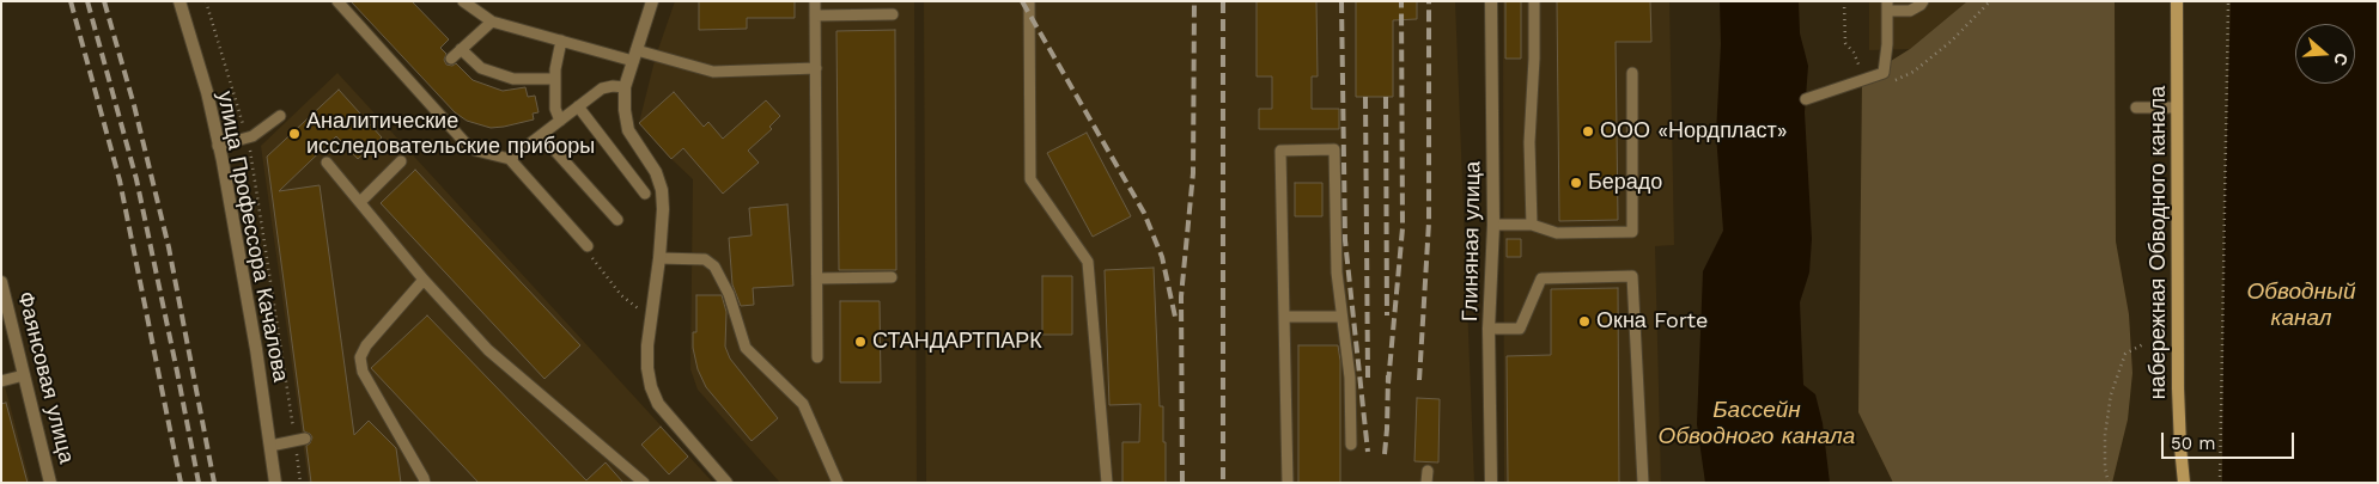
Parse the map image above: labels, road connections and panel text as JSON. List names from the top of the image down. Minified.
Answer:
{"streets":{"main road":["набережная Обводного канала"],"street":["улица Профессора Качалова","Глиняная улица","Фаянсовая улица"]},"water":["Обводный канал","Бассейн Обводного канала"],"places":["ООО «Нордпласт»","Аналитические исследовательские приборы","Берадо","Окна Forte","СТАНДАРТПАРК"],"scale_bar":"50 m","north":"right"}
